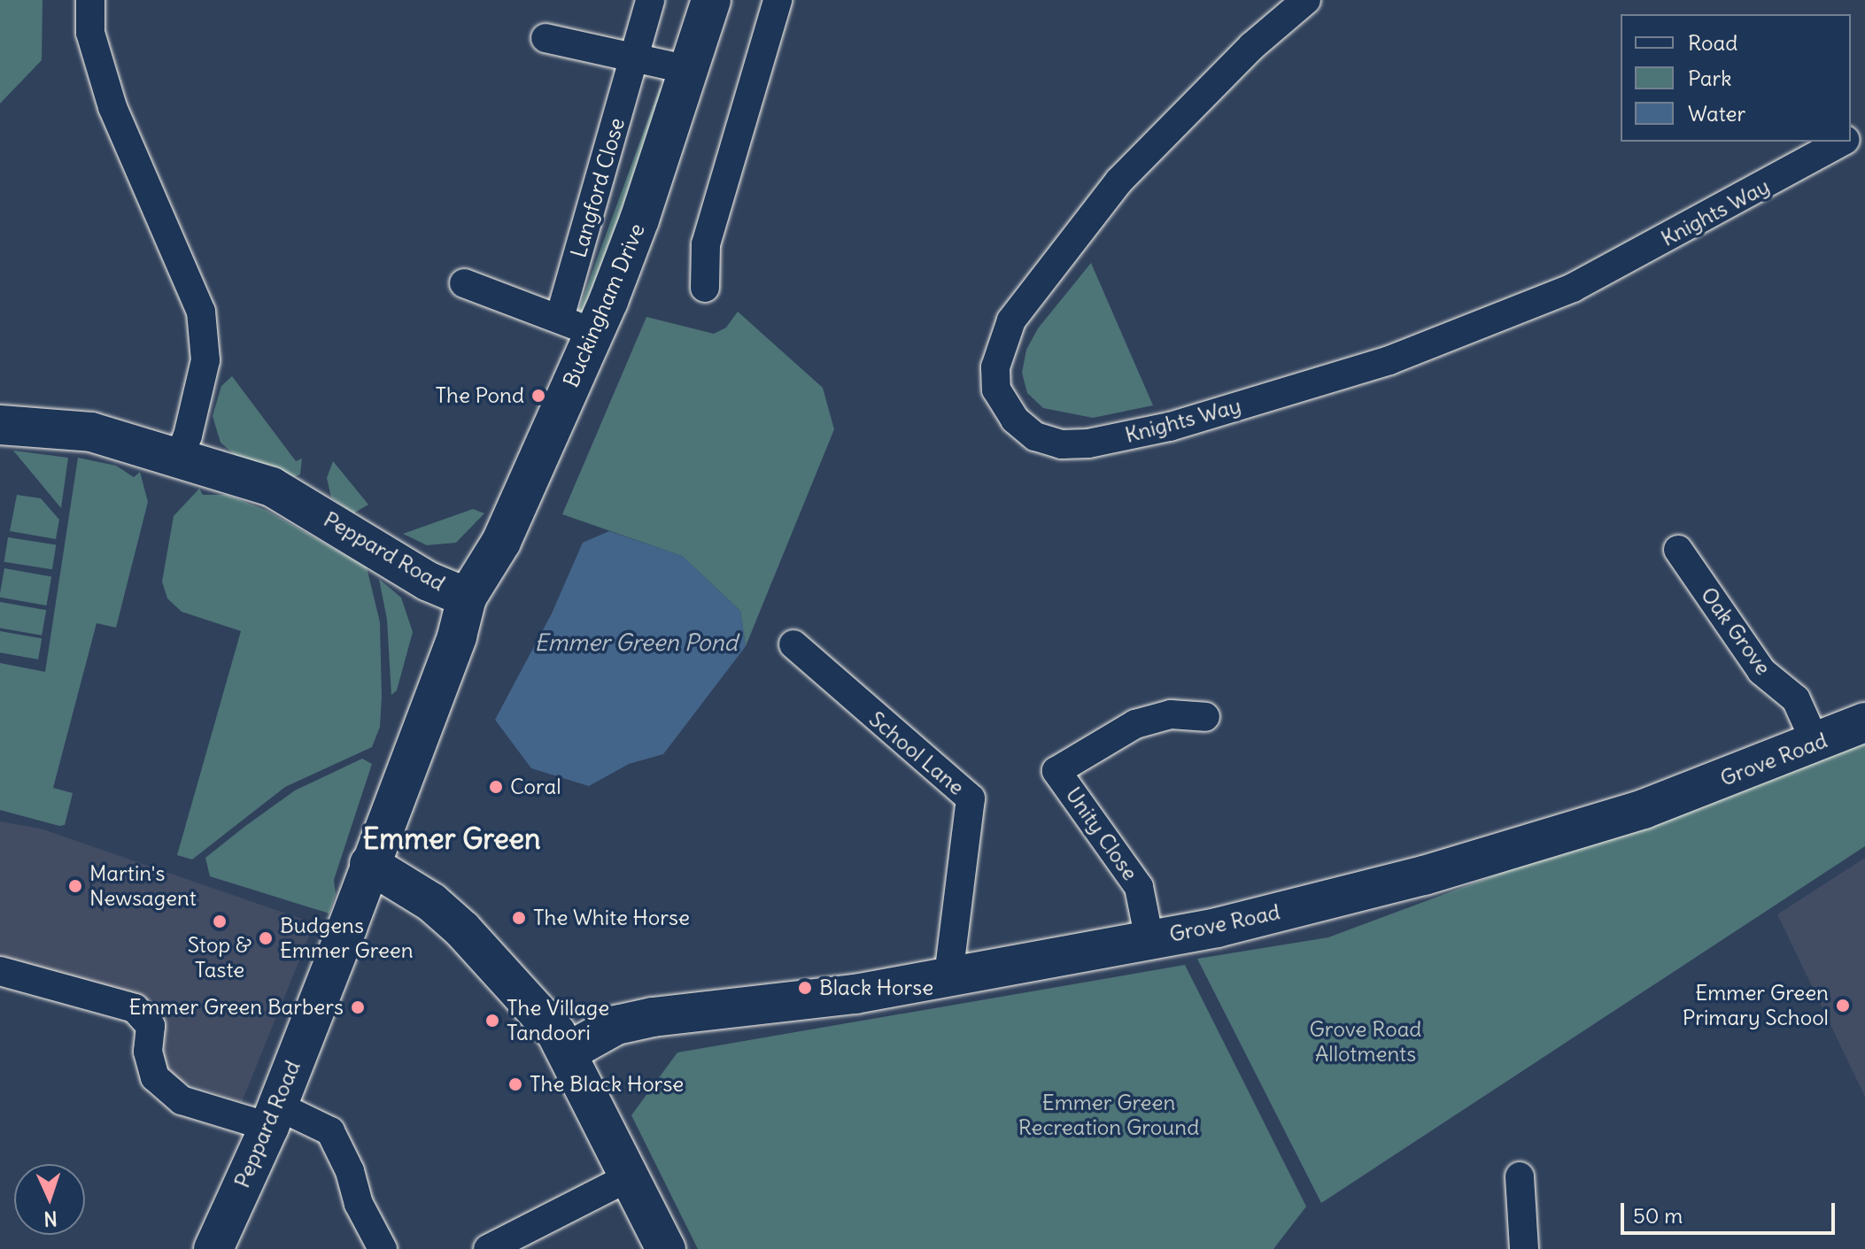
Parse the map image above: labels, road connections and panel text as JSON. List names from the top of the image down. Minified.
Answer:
{"streets":{"street":["Langford Close","Knights Way","Buckingham Drive","Peppard Road","Oak Grove","School Lane","Grove Road","Unity Close"]},"crossings":[["Buckingham Drive","Peppard Road"],["Oak Grove","Grove Road"],["School Lane","Grove Road"],["Grove Road","Unity Close"]],"districts":["Emmer Green"],"water":["Emmer Green Pond"],"parks":["Grove Road Allotments","Emmer Green Recreation Ground"],"places":["The Pond","Coral","Martin's Newsagent","The White Horse","Stop & Taste","Budgens Emmer Green","Black Horse","Emmer Green Primary School","Emmer Green Barbers","The Village Tandoori","The Black Horse"],"legend":["Road","Park","Water"],"scale_bar":"50 m","north":"bottom"}
